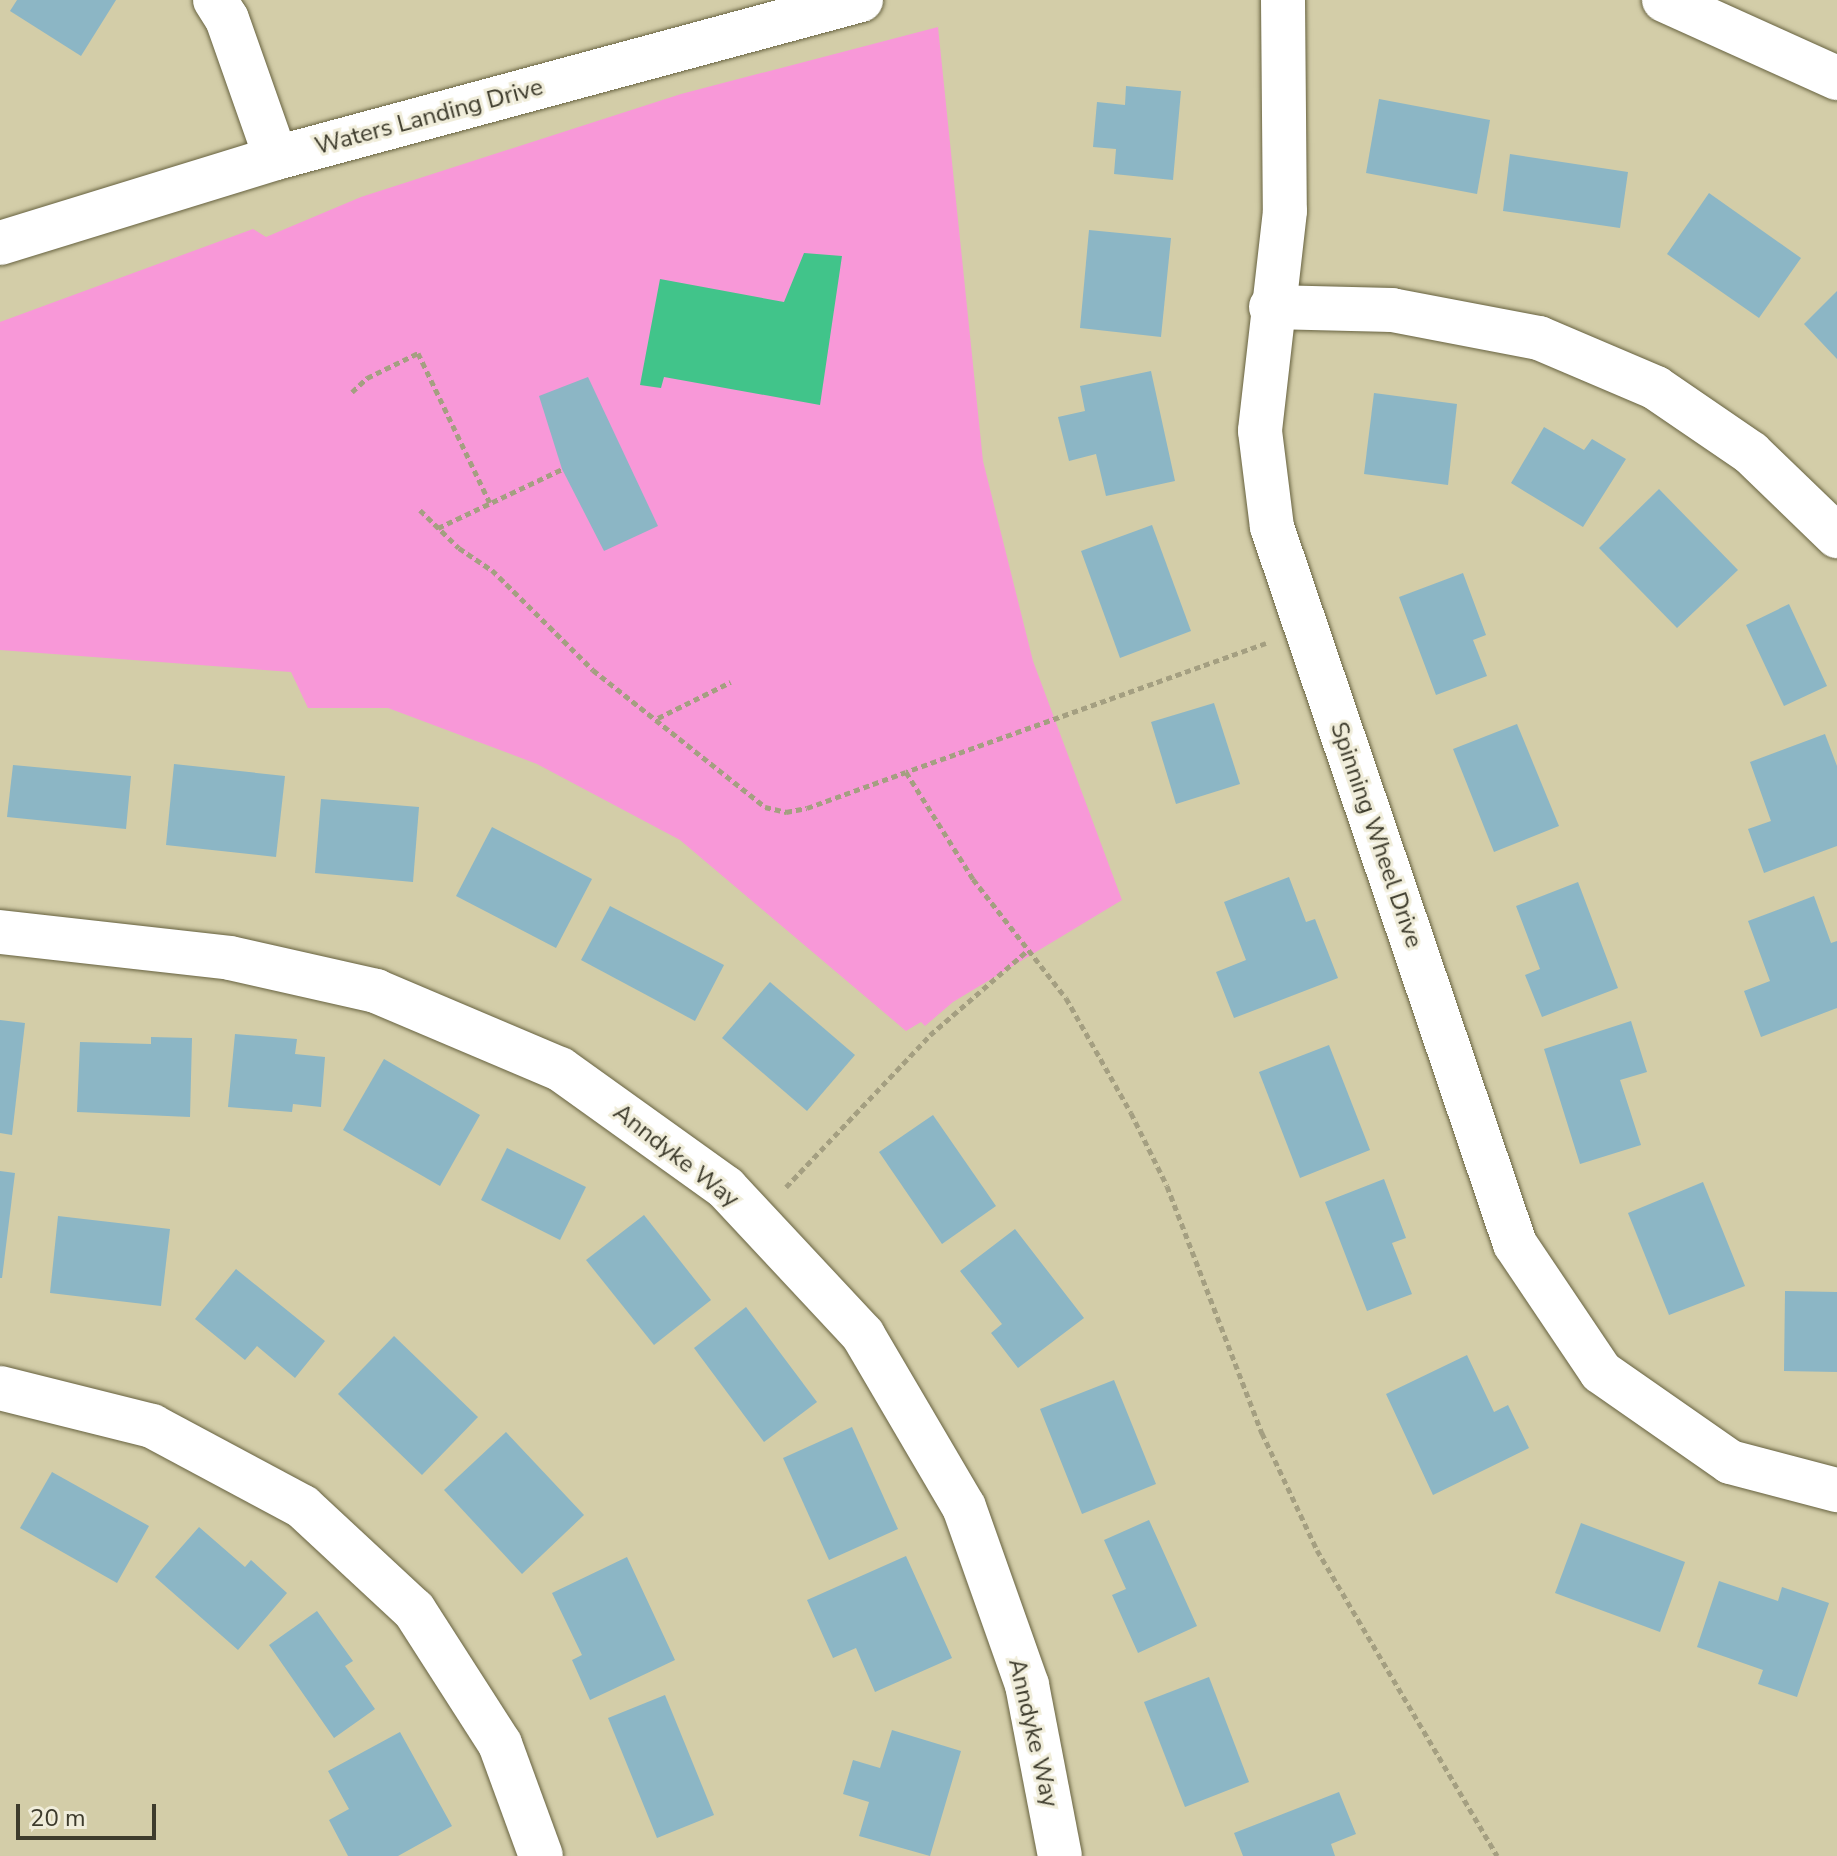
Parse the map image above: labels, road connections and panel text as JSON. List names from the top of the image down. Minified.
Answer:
{"streets":{"street":["Waters Landing Drive","Spinning Wheel Drive","Anndyke Way"]},"scale_bar":"20 m"}
